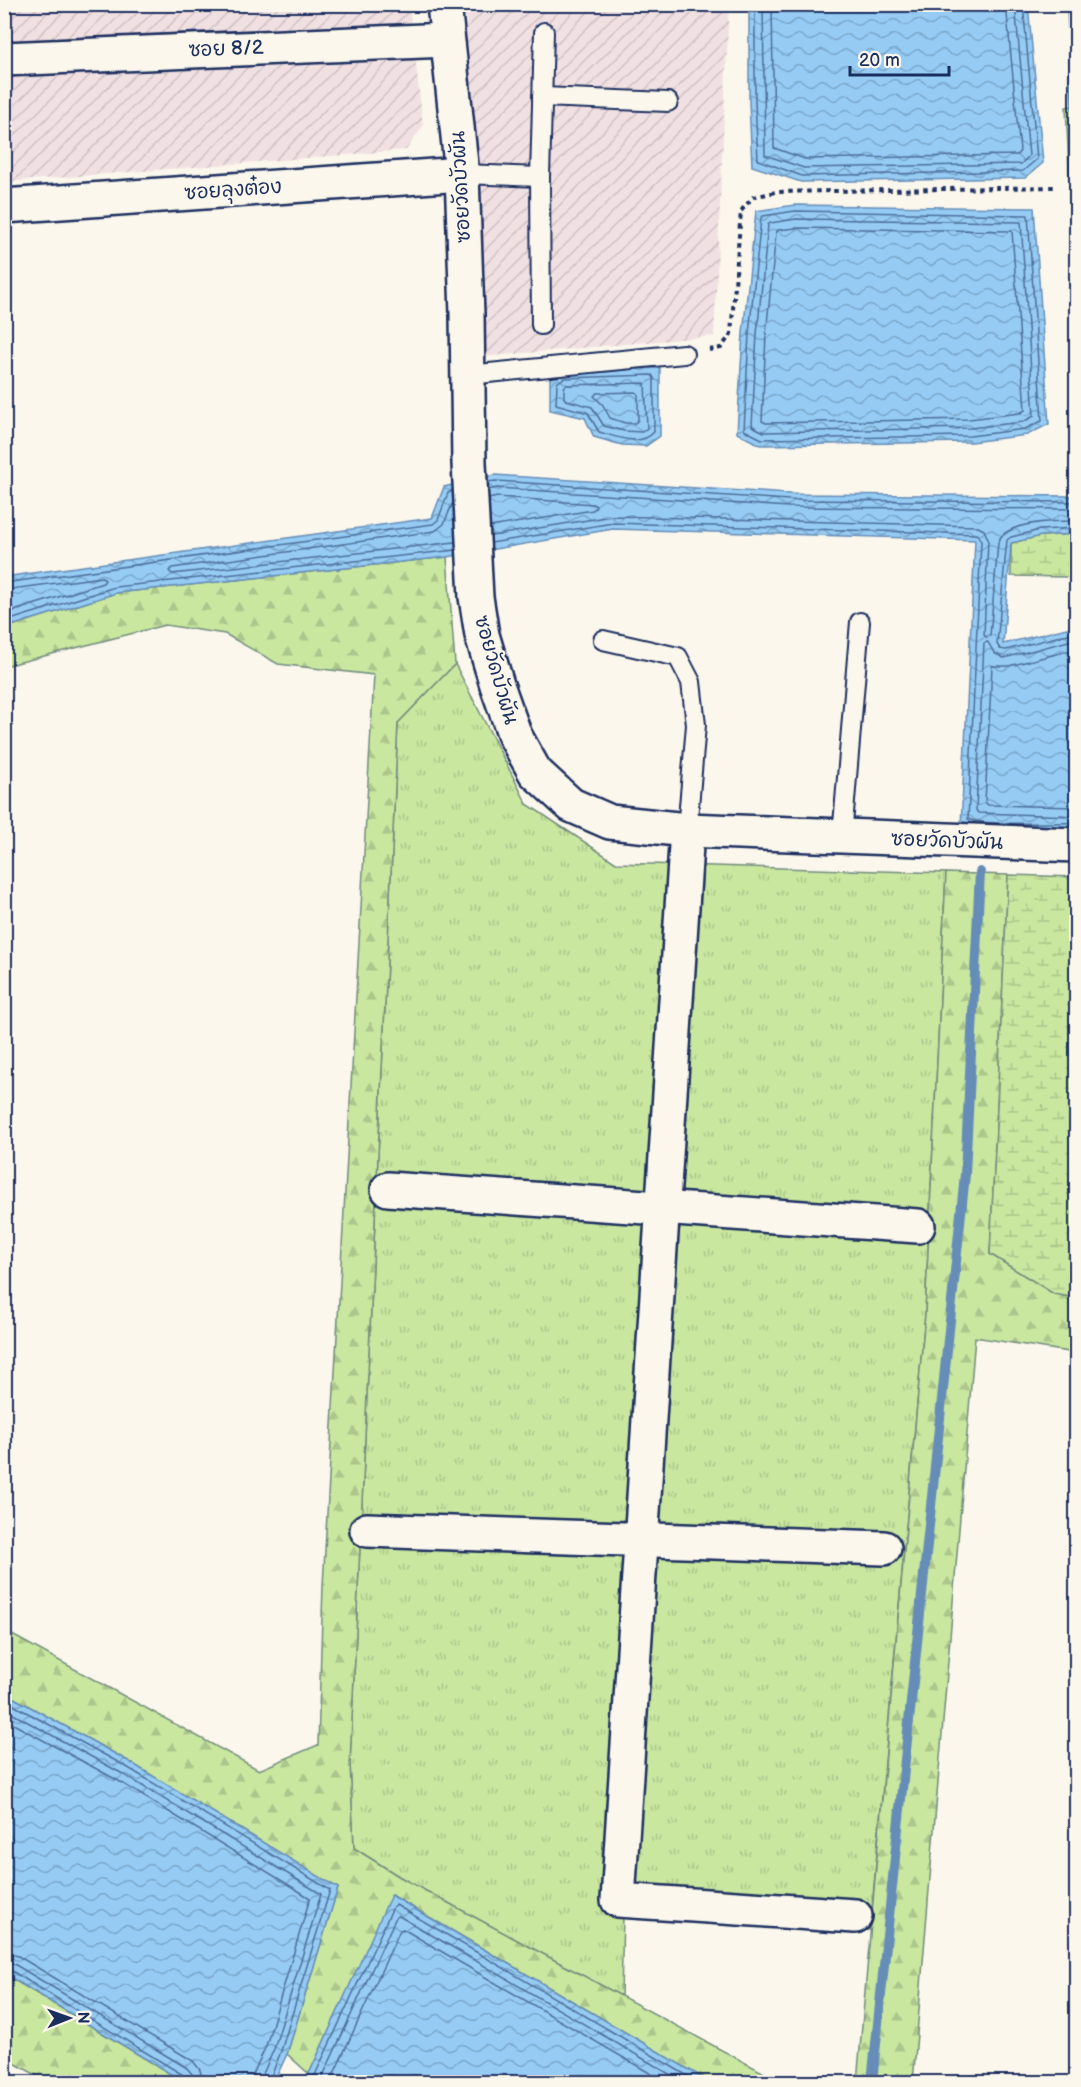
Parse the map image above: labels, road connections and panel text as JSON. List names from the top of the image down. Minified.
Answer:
{"streets":{"street":["ซอย 8/2","ซอยวัดบัวผัน","ซอยลุงต๋อง"]},"crossings":[["ซอย 8/2","ซอยวัดบัวผัน"],["ซอยวัดบัวผัน","ซอยลุงต๋อง"]],"scale_bar":"20 m","north":"right"}
